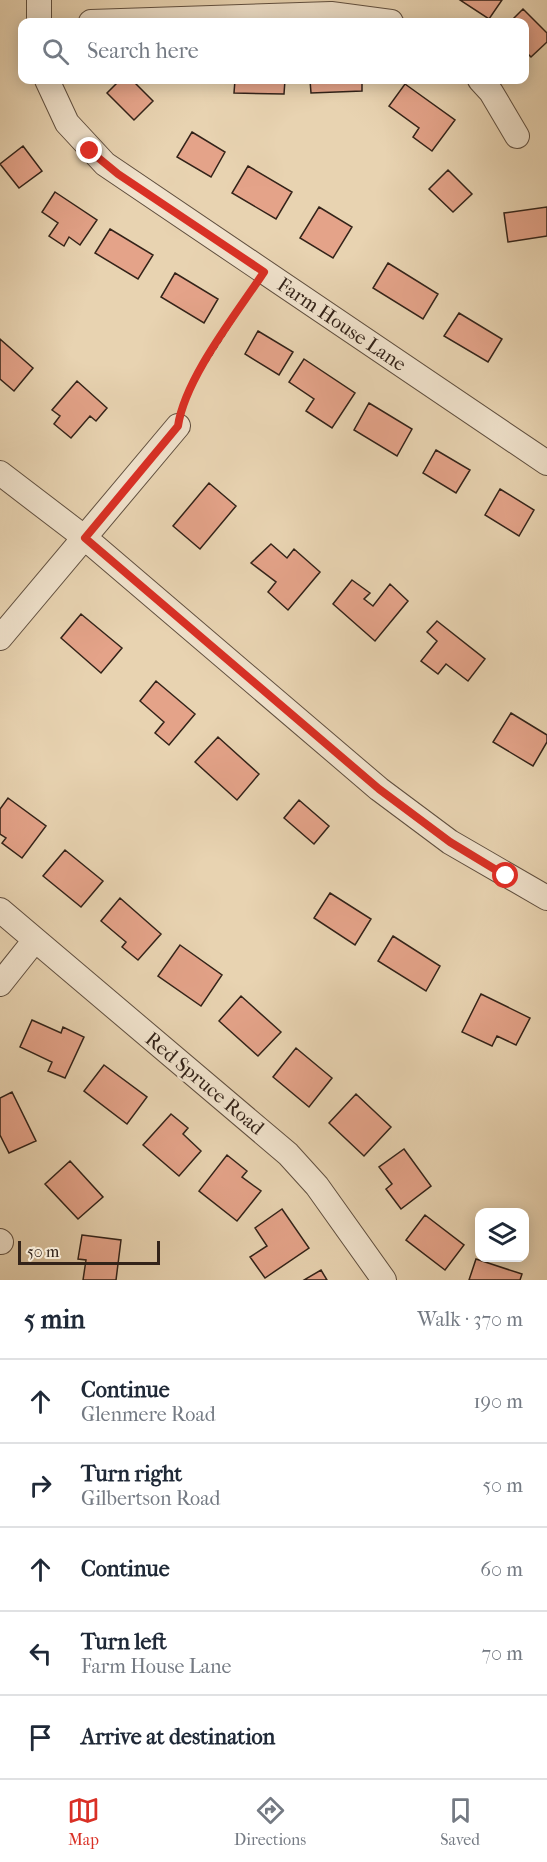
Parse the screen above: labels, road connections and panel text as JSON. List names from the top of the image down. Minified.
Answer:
{"streets":{"street":["Farm House Lane","Red Spruce Road"]},"scale_bar":"50 m","page":{"search":"Search here","scale":"50 m","heading":["5 min","Walk · 370 m"],"list":[["Continue","Glenmere Road","190 m"],["Turn right","Gilbertson Road","50 m"],["Continue","60 m"],["Turn left","Farm House Lane","70 m"],"Arrive at destination"],"nav":["Map","Directions","Saved"]}}
